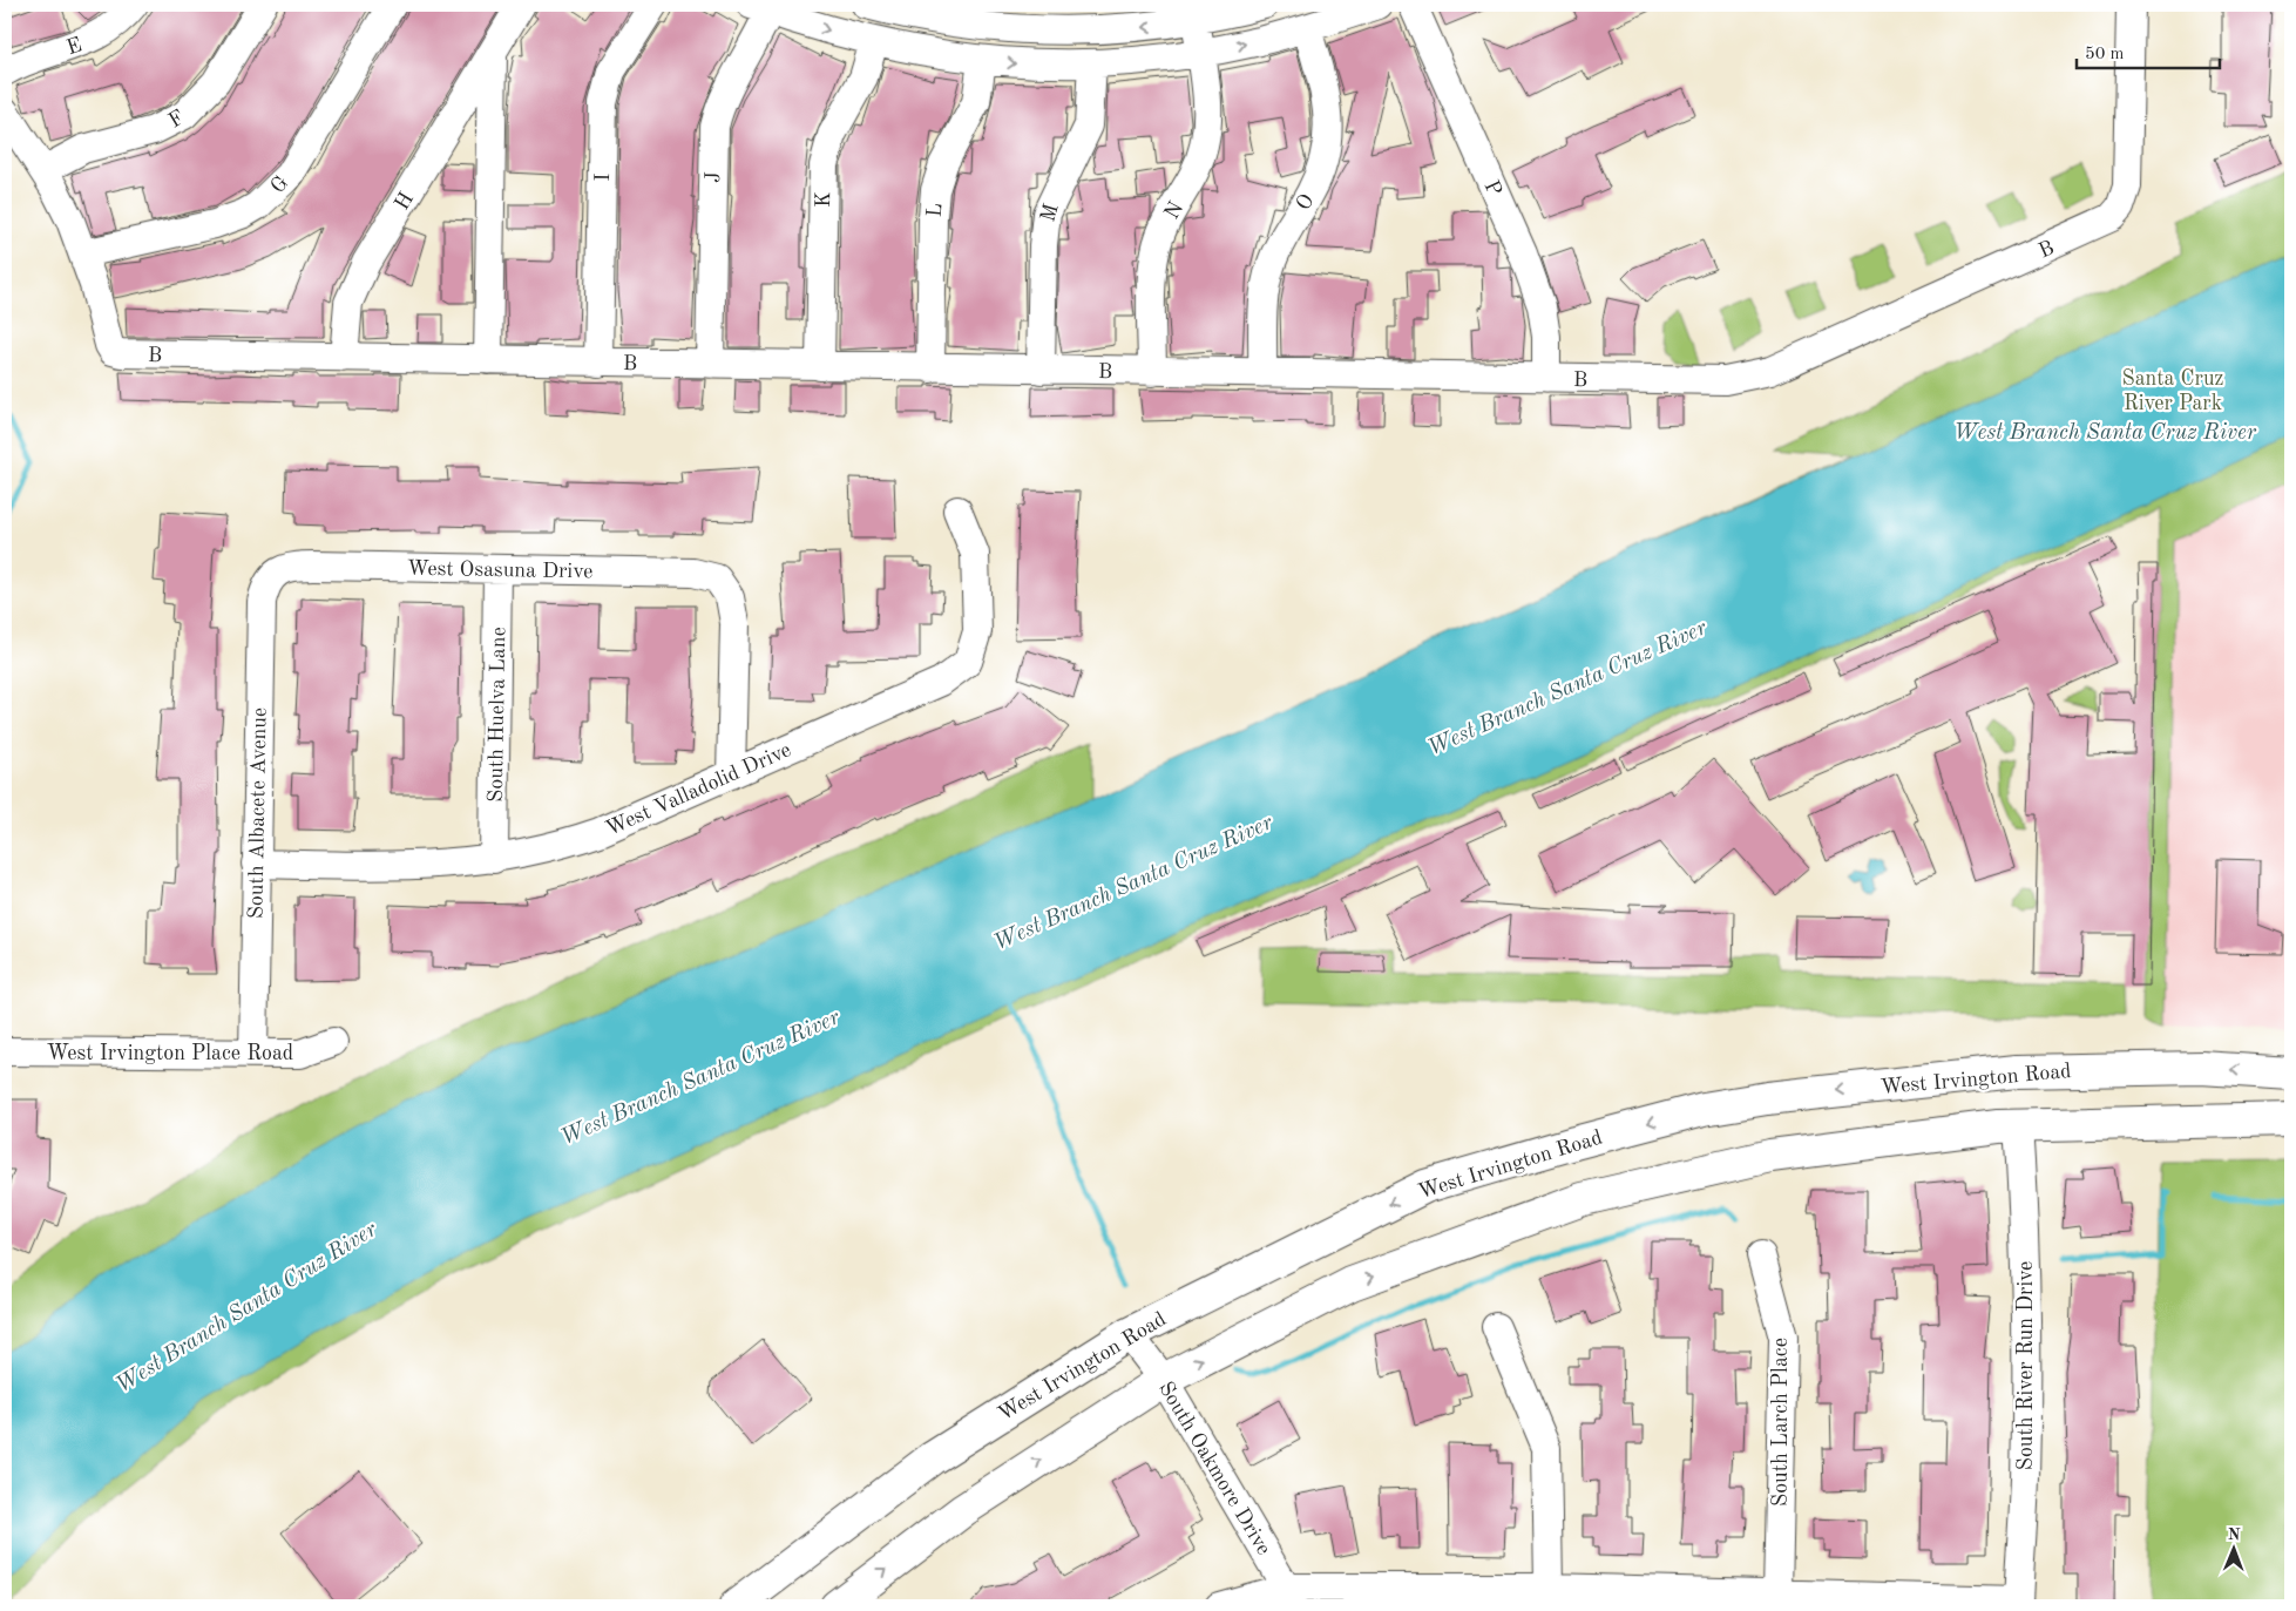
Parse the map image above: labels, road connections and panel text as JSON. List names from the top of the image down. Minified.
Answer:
{"streets":{"main road":["West Irvington Road"],"street":["E","F","I","J","G","P","K","H","O","L","N","M","B","West Osasuna Drive","South Huelva Lane","West Valladolid Drive","South Albacete Avenue","West Irvington Place Road","South River Run Drive","South Larch Place","South Oakmore Drive"]},"crossings":[["F","B"],["I","B"],["J","B"],["G","B"],["P","B"],["K","B"],["H","B"],["O","B"],["L","B"],["N","B"],["M","B"],["West Osasuna Drive","South Huelva Lane"],["West Osasuna Drive","West Valladolid Drive"],["West Osasuna Drive","South Albacete Avenue"],["South Huelva Lane","West Valladolid Drive"],["West Valladolid Drive","South Albacete Avenue"],["South Albacete Avenue","West Irvington Place Road"],["West Irvington Road","South Oakmore Drive"]],"water":["West Branch Santa Cruz River"],"parks":["Santa Cruz River Park"],"scale_bar":"50 m","north":"top"}
